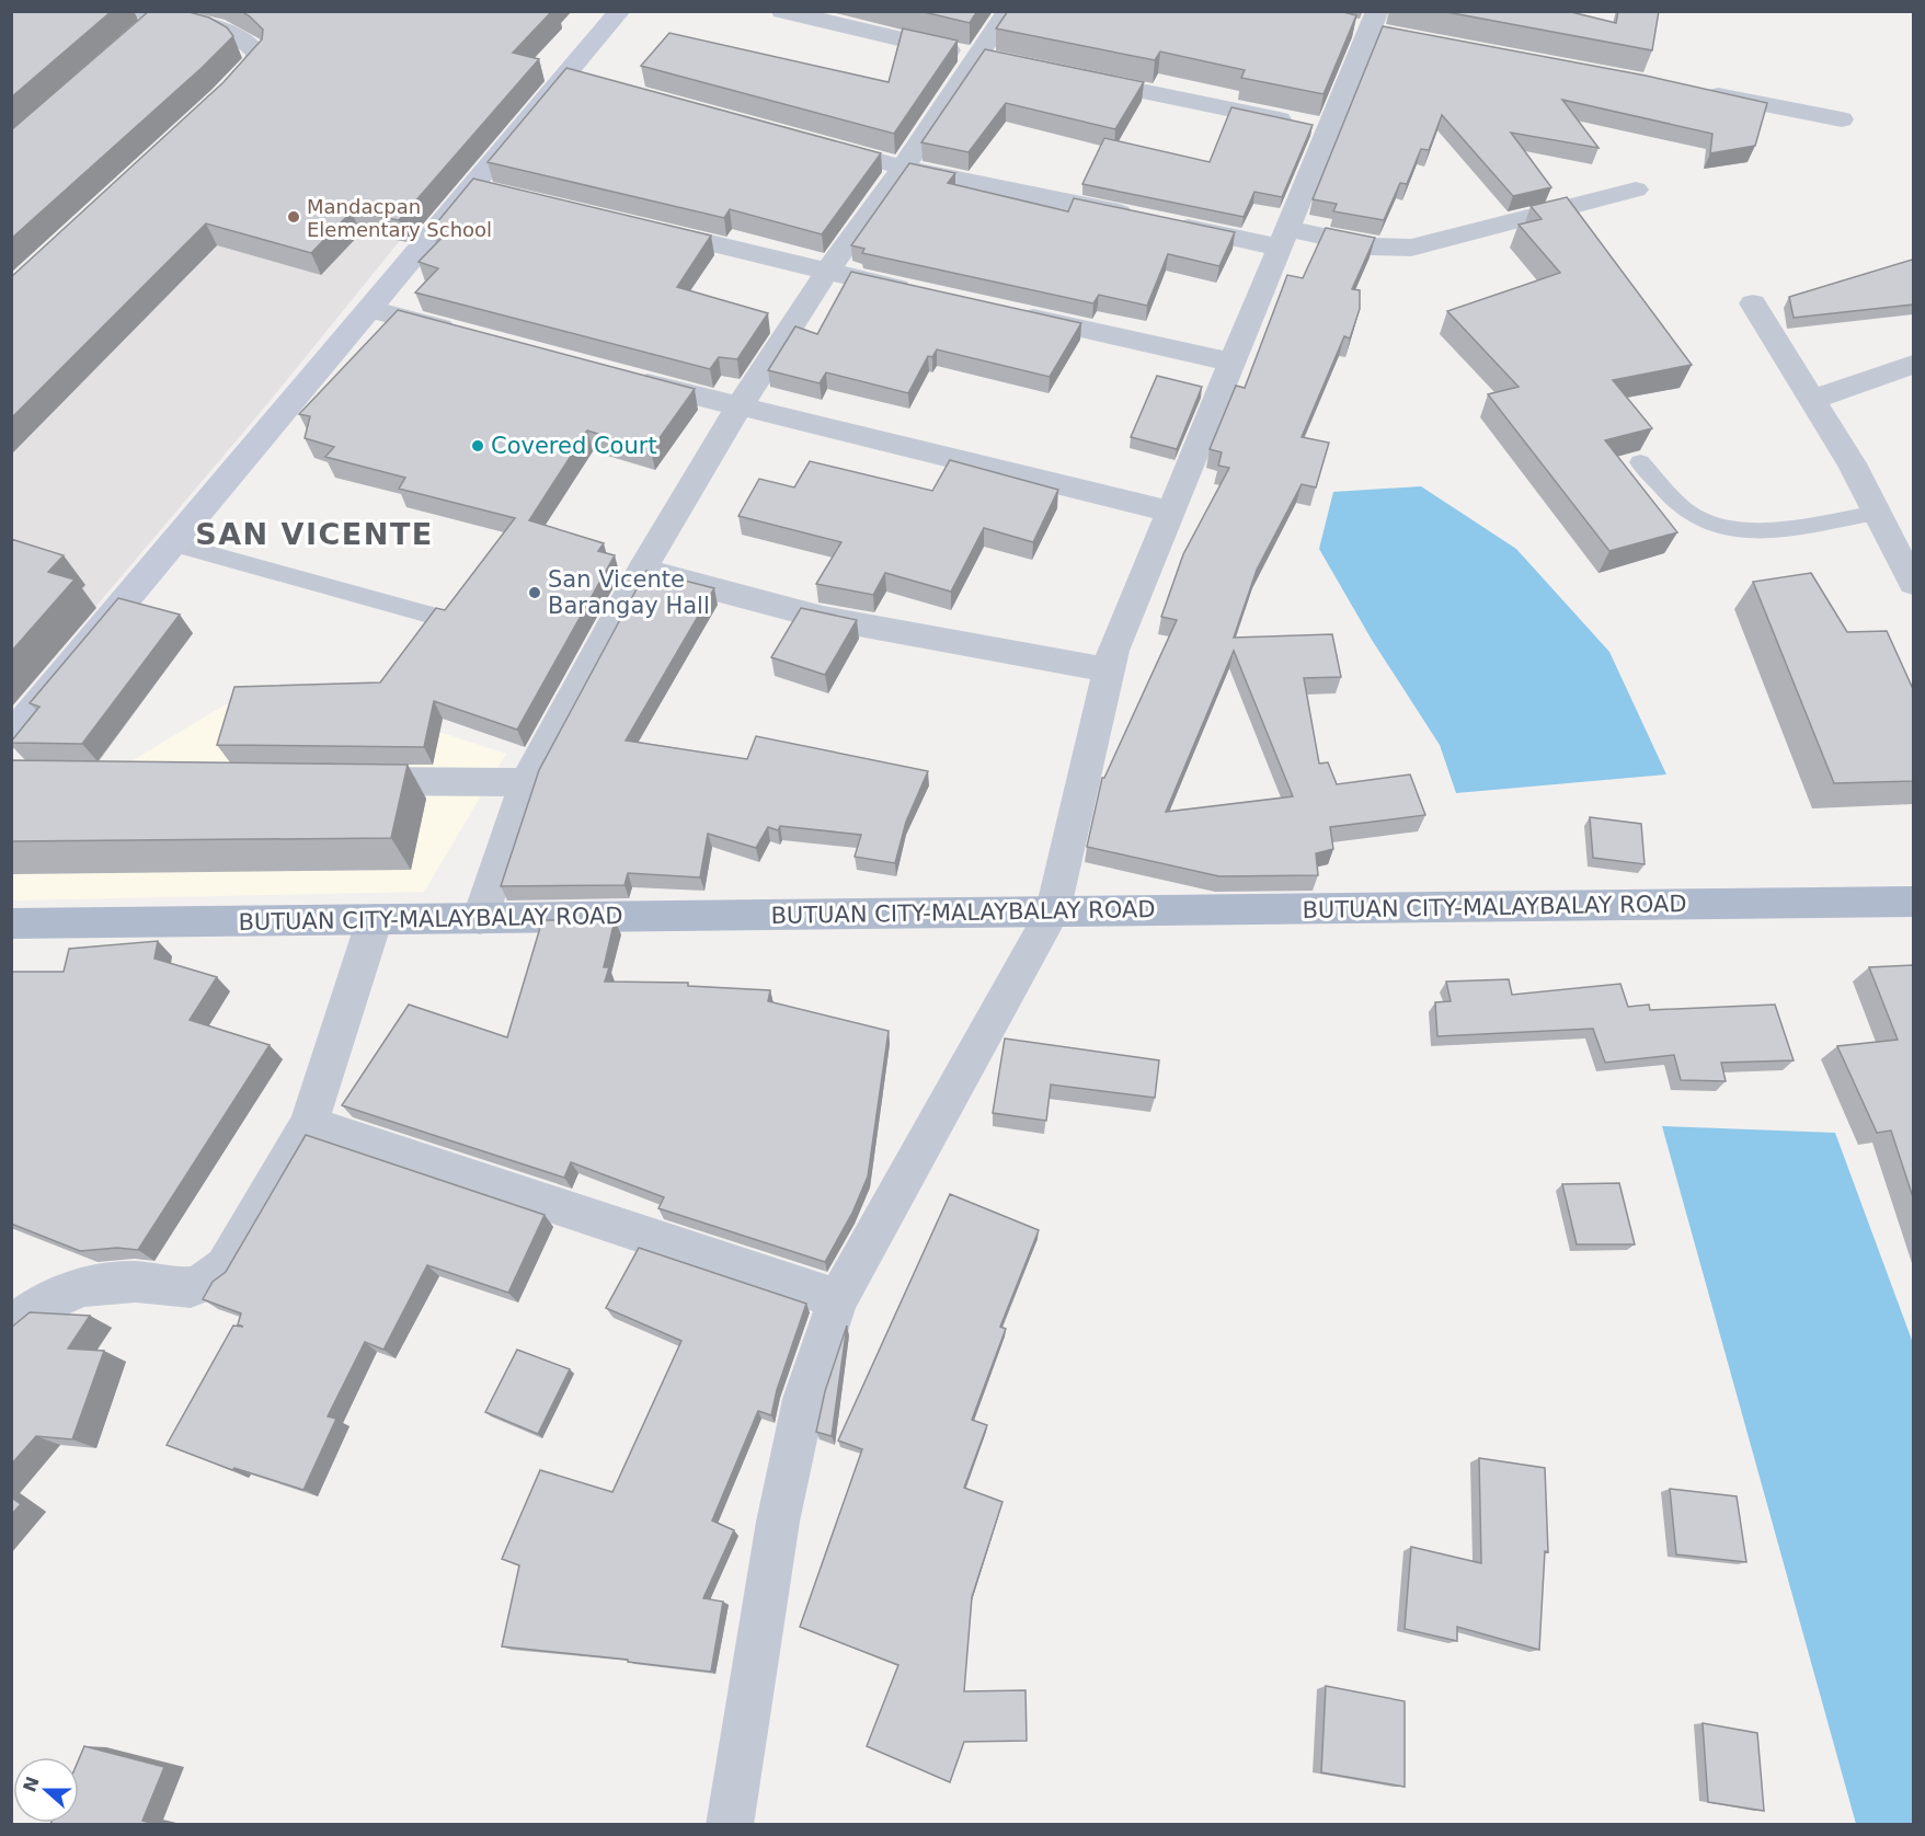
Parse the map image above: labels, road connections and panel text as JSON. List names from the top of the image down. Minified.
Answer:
{"streets":{"main road":["BUTUAN CITY-MALAYBALAY ROAD"]},"districts":["SAN VICENTE"],"places":["Mandacpan Elementary School","Covered Court","San Vicente Barangay Hall"],"north":"left"}
